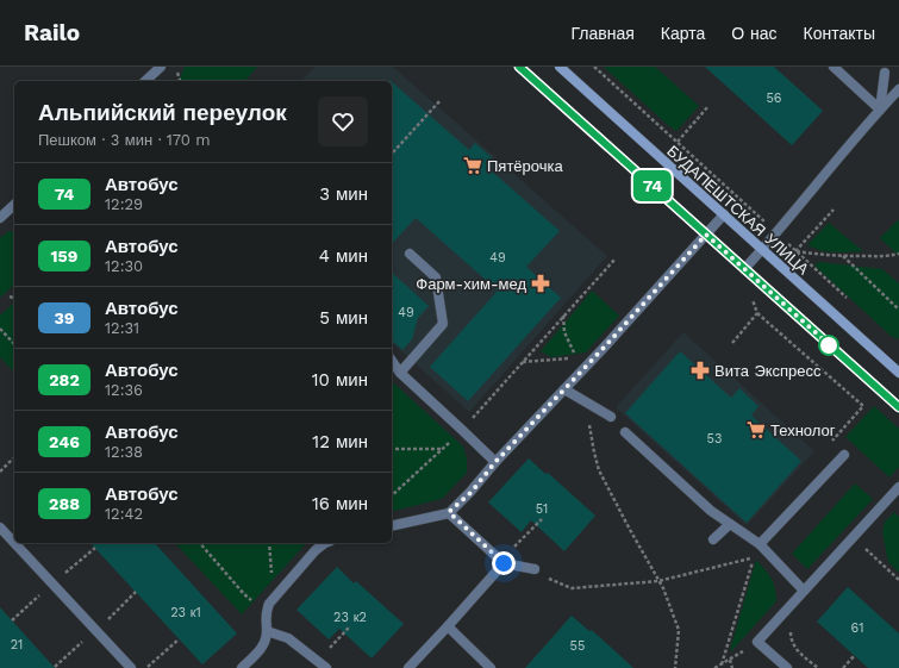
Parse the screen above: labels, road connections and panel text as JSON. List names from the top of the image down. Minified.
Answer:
{"streets":{"street":["БУДАПЕШТСКАЯ УЛИЦА"]},"places":{"supermarket":["Пятёрочка","Технолог"],"pharmacy":["Фарм-хим-мед","Вита Экспресс"]},"lines":["bus line 74"],"house_numbers":["56","49","49","53","51","23 к1","23 к2","61","21","55"],"page":{"header":"Railo","nav":["Главная","Карта","О нас","Контакты"],"on_map":"74","heading":["Альпийский переулок","Пешком · 3 мин · 170 m"],"list":[{"mark":"74","name":"Автобус","note":"12:29","value":"3 мин"},{"mark":"159","name":"Автобус","note":"12:30","value":"4 мин"},{"mark":"39","name":"Автобус","note":"12:31","value":"5 мин"},{"mark":"282","name":"Автобус","note":"12:36","value":"10 мин"},{"mark":"246","name":"Автобус","note":"12:38","value":"12 мин"},{"mark":"288","name":"Автобус","note":"12:42","value":"16 мин"}]}}
